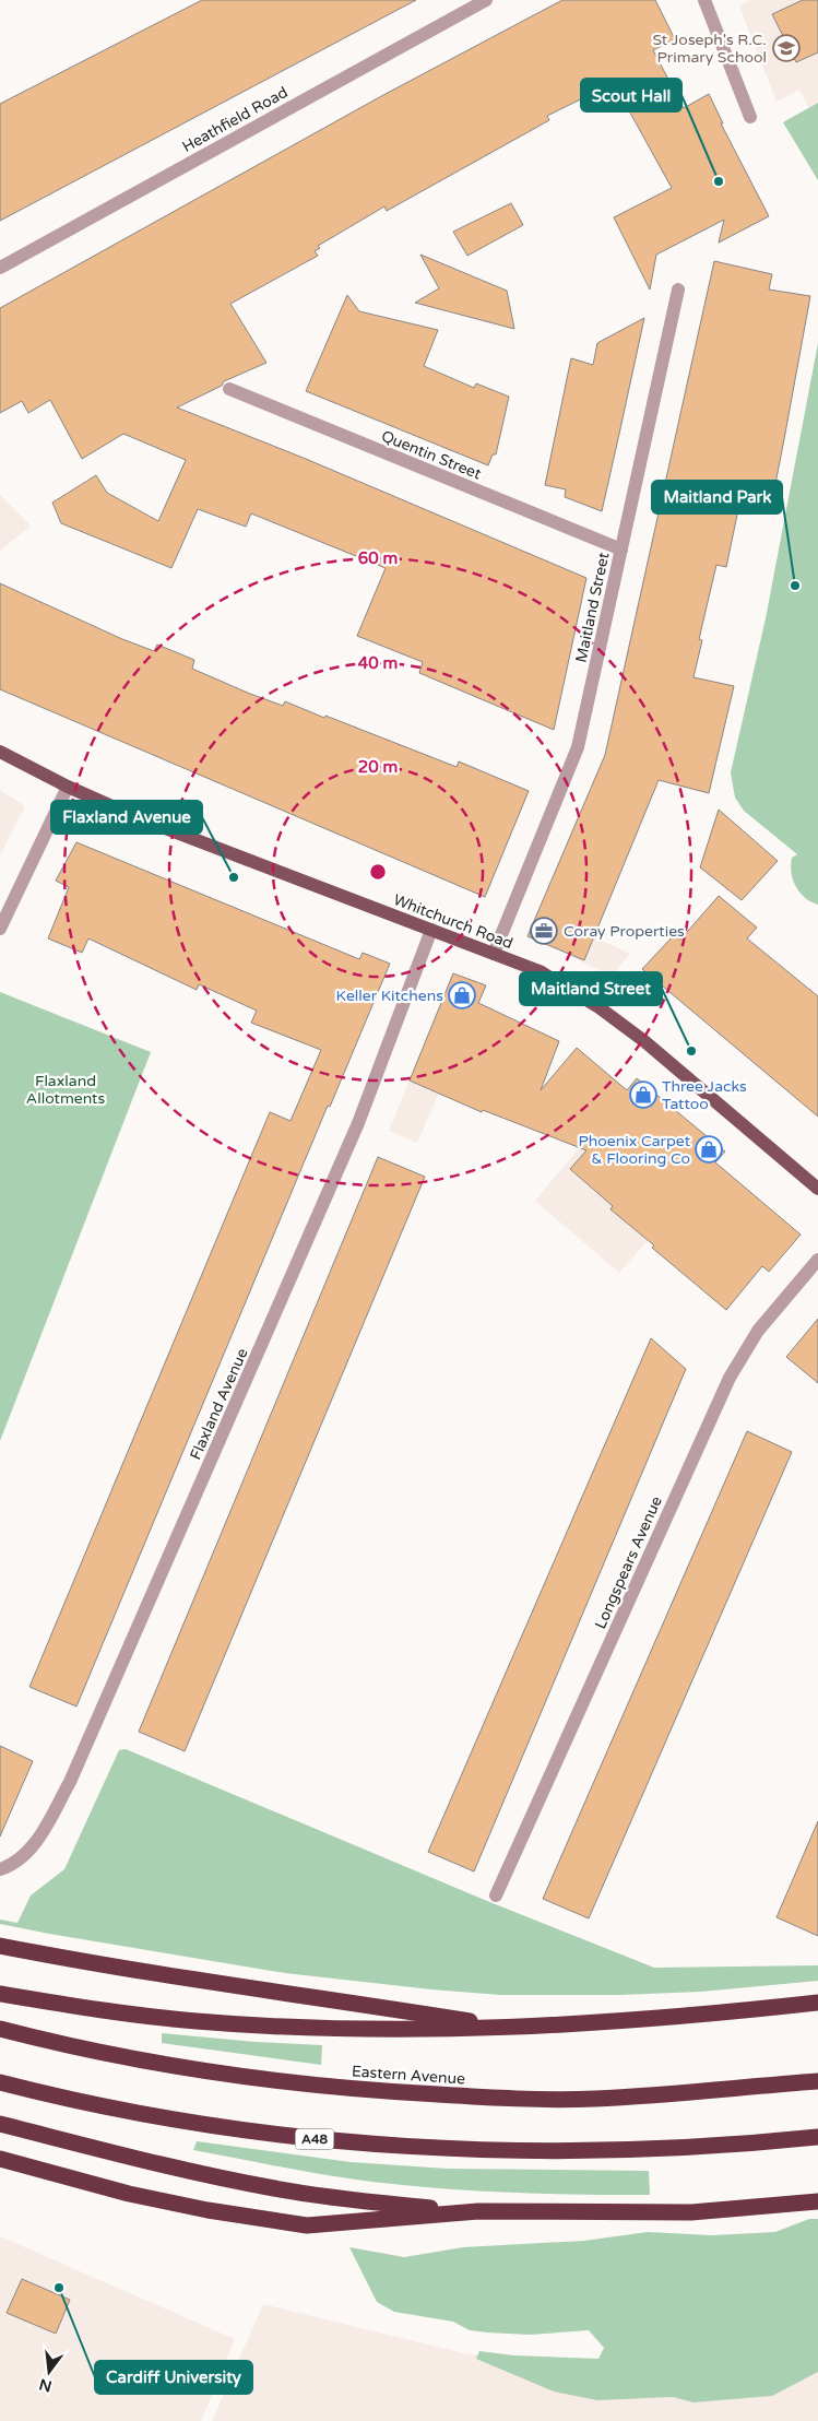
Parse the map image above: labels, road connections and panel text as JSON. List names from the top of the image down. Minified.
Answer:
{"streets":{"highway":["Eastern Avenue","A48"],"main road":["Whitchurch Road"],"street":["Heathfield Road","Quentin Street","Maitland Street","Flaxland Avenue","Longspears Avenue"]},"crossings":[["Quentin Street","Maitland Street"],["Maitland Street","Whitchurch Road"],["Whitchurch Road","Flaxland Avenue"]],"parks":["Flaxland Allotments"],"places":{"school or university":["St Joseph's R.C. Primary School"],"other":["Scout Hall","Maitland Park","Flaxland Avenue","Maitland Street","Cardiff University"],"office":["Coray Properties"],"shop":["Keller Kitchens","Three Jacks Tattoo","Phoenix Carpet & Flooring Co"]},"north":"bottom","rings":["60 m","40 m","20 m"]}
